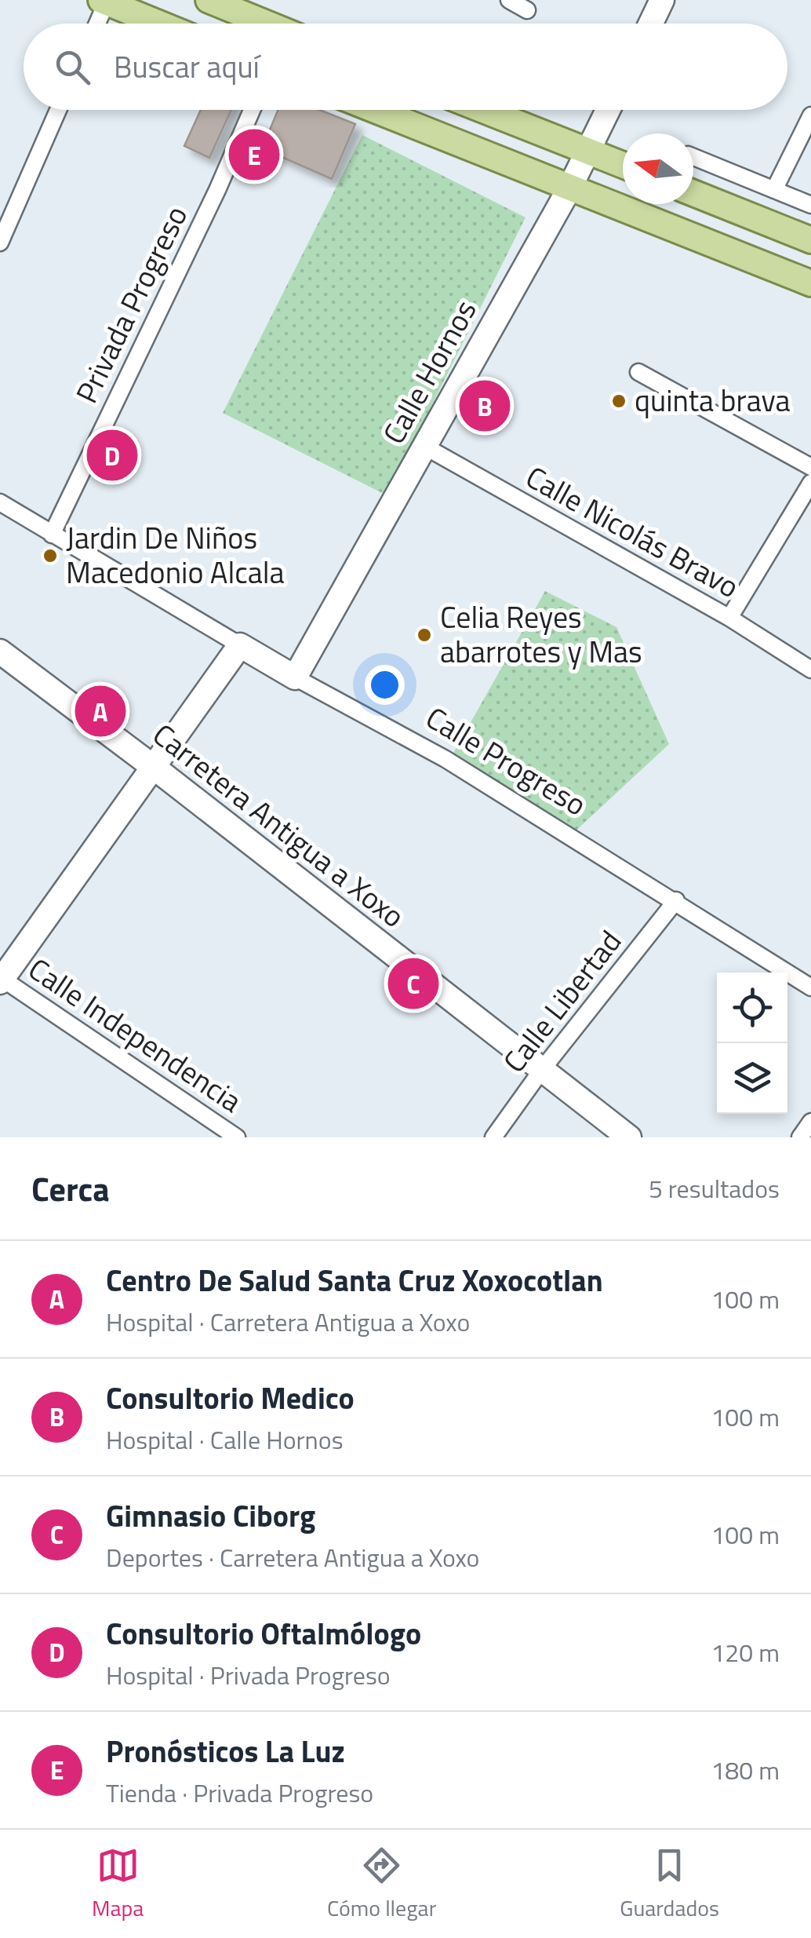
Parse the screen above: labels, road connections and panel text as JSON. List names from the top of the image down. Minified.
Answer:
{"streets":{"street":["Privada Progreso","Calle Hornos","Calle Nicolás Bravo","Calle Progreso","Carretera Antigua a Xoxo","Calle Libertad","Calle Independencia"]},"crossings":[["Privada Progreso","Calle Progreso"],["Calle Hornos","Calle Nicolás Bravo"],["Calle Hornos","Calle Progreso"],["Calle Progreso","Calle Libertad"],["Carretera Antigua a Xoxo","Calle Libertad"]],"places":["quinta brava","Jardin De Niños Macedonio Alcala","Celia Reyes abarrotes y Mas"],"north":"left","page":{"search":"Buscar aquí","pins":["E","B","D","A","C"],"heading":["Cerca","5 resultados"],"list":[{"mark":"A","name":"Centro De Salud Santa Cruz Xoxocotlan","note":"Hospital · Carretera Antigua a Xoxo","value":"100 m"},{"mark":"B","name":"Consultorio Medico","note":"Hospital · Calle Hornos","value":"100 m"},{"mark":"C","name":"Gimnasio Ciborg","note":"Deportes · Carretera Antigua a Xoxo","value":"100 m"},{"mark":"D","name":"Consultorio Oftalmólogo","note":"Hospital · Privada Progreso","value":"120 m"},{"mark":"E","name":"Pronósticos La Luz","note":"Tienda · Privada Progreso","value":"180 m"}],"nav":["Mapa","Cómo llegar","Guardados"]}}
